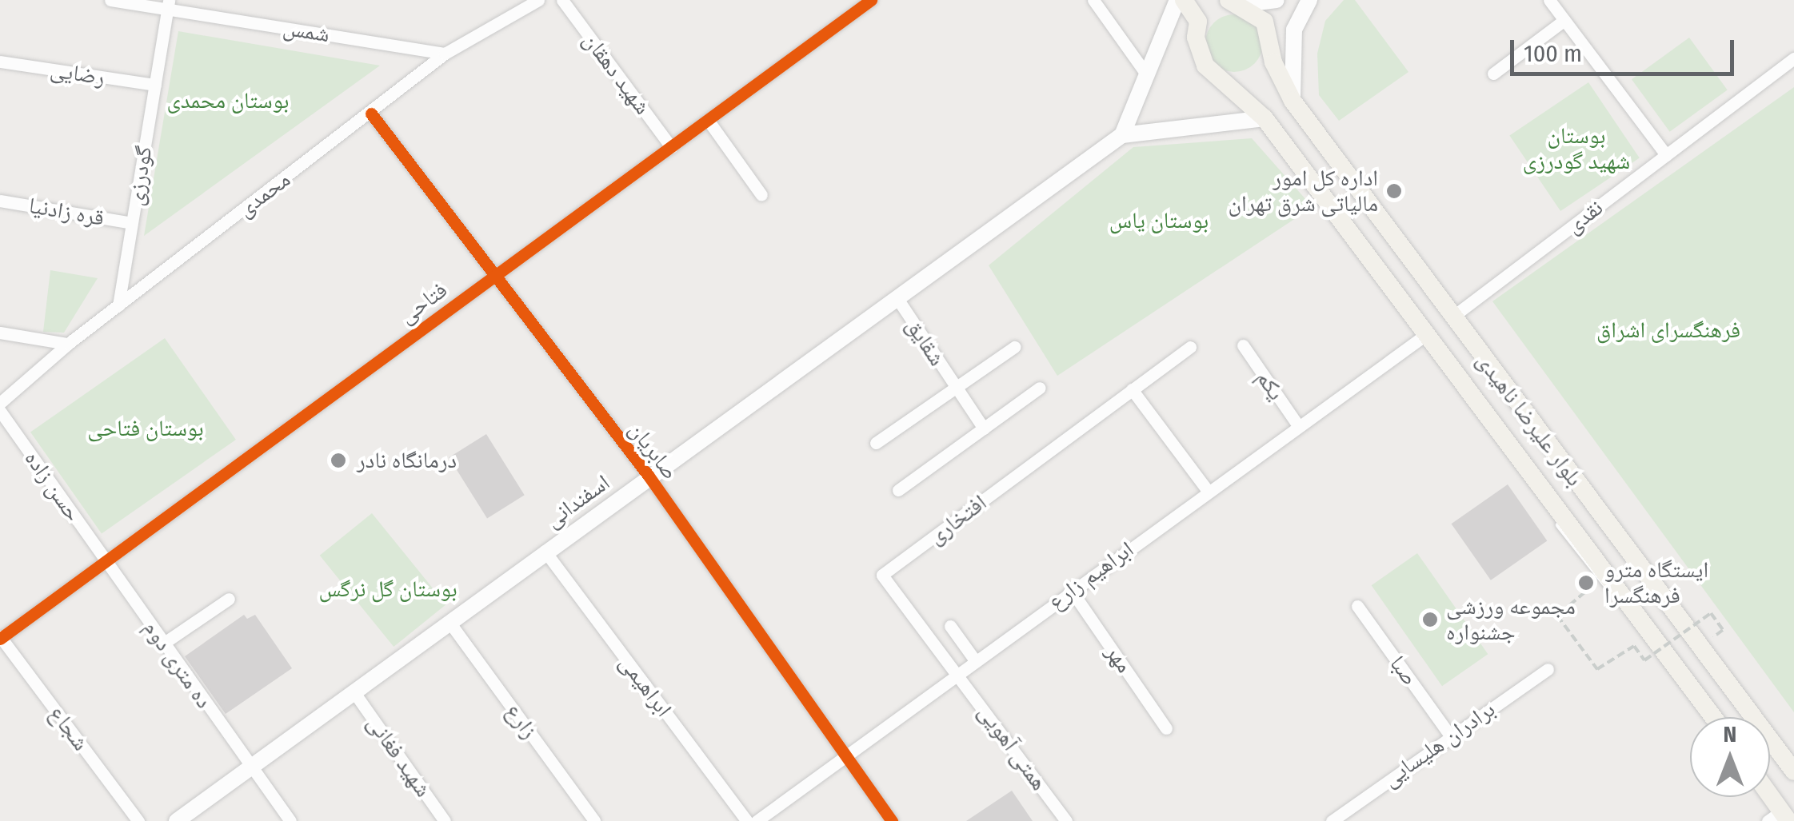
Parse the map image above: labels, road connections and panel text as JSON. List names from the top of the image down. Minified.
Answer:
{"streets":{"main road":["بلوار علیرضا ناهیدی","اسفندانی"],"street":["شمس","رضایی","شهید دهقان","گودرزی","محمدی","قره زادنیا","نقدی","فتاحی","شقایق","یکم","صابریان","حسن زاده","افتخاری","ابراهیم زارع","مهر","ده متری دوم","صبا","ابراهیمی","زارع","شجاع","برادران هلیسایی","همتی آهویی","شهید فغانی"]},"crossings":[["شمس","گودرزی"],["شمس","محمدی"],["رضایی","گودرزی"],["شهید دهقان","فتاحی"],["گودرزی","محمدی"],["گودرزی","قره زادنیا"],["محمدی","صابریان"],["نقدی","بلوار علیرضا ناهیدی"],["فتاحی","صابریان"],["فتاحی","حسن زاده"],["فتاحی","ده متری دوم"],["فتاحی","شجاع"],["شقایق","اسفندانی"],["یکم","ابراهیم زارع"],["بلوار علیرضا ناهیدی","ابراهیم زارع"],["صابریان","اسفندانی"],["صابریان","ابراهیم زارع"],["حسن زاده","ده متری دوم"],["اسفندانی","ده متری دوم"],["اسفندانی","ابراهیمی"],["اسفندانی","زارع"],["اسفندانی","شهید فغانی"],["افتخاری","ابراهیم زارع"],["افتخاری","همتی آهویی"],["ابراهیم زارع","مهر"],["ابراهیم زارع","همتی آهویی"],["صبا","برادران هلیسایی"]],"parks":["بوستان محمدی","بوستان شهید گودرزی","بوستان یاس","فرهنگسرای اشراق","بوستان فتاحی","بوستان گل نرگس"],"places":["اداره کل امور مالیاتی شرق تهران","درمانگاه نادر","ایستگاه مترو فرهنگسرا","مجموعه ورزشی جشنواره"],"scale_bar":"100 m","north":"top"}
